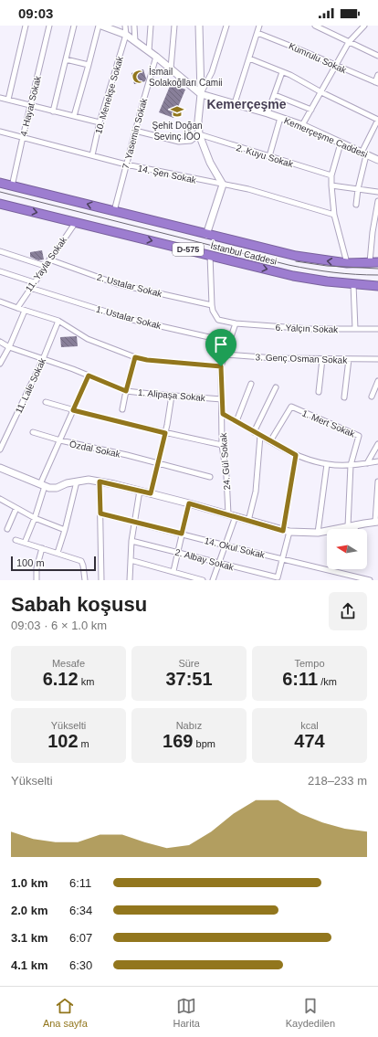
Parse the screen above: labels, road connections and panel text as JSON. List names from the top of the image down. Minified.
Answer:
{"streets":{"highway":["D-575","İstanbul Caddesi"],"main road":["Kemerçeşme Caddesi"],"street":["Kumrulu Sokak","10. Menekşe Sokak","4. Hayat Sokak","7. Yasemin Sokak","2. Kuyu Sokak","14. Şen Sokak","11. Yayla Sokak","2. Ustalar Sokak","1. Ustalar Sokak","6. Yalçın Sokak","3. Genç Osman Sokak","11. Lale Sokak","1. Alipaşa Sokak","1. Mert Sokak","Özdal Sokak","24. Gül Sokak","14. Okul Sokak","2. Albay Sokak"]},"crossings":[["10. Menekşe Sokak","Kemerçeşme Caddesi"],["10. Menekşe Sokak","14. Şen Sokak"],["4. Hayat Sokak","14. Şen Sokak"],["4. Hayat Sokak","İstanbul Caddesi"],["7. Yasemin Sokak","Kemerçeşme Caddesi"],["7. Yasemin Sokak","14. Şen Sokak"],["7. Yasemin Sokak","İstanbul Caddesi"],["İstanbul Caddesi","11. Yayla Sokak"],["11. Yayla Sokak","2. Ustalar Sokak"],["11. Yayla Sokak","1. Ustalar Sokak"],["2. Ustalar Sokak","6. Yalçın Sokak"],["1. Ustalar Sokak","24. Gül Sokak"],["6. Yalçın Sokak","24. Gül Sokak"],["3. Genç Osman Sokak","24. Gül Sokak"],["11. Lale Sokak","1. Alipaşa Sokak"],["1. Alipaşa Sokak","24. Gül Sokak"],["14. Okul Sokak","2. Albay Sokak"]],"districts":["Kemerçeşme"],"places":{"mosque":["İsmail Solakoğlları Camii"],"school or university":["Şehit Doğan Sevinç İÖO"]},"scale_bar":"100 m","north":"left","page":{"status":"09:03","scale":"100 m","heading":["Sabah koşusu","09:03 · 6 × 1.0 km"],"stats":[["Mesafe","6.12 km"],["Süre","37:51"],["Tempo","6:11 /km"],["Yükselti","102 m"],["Nabız","169 bpm"],["kcal","474"]],"chart":["Yükselti","218–233 m"],"list":[{"name":"1.0 km","note":"6:11"},{"name":"2.0 km","note":"6:34"},{"name":"3.1 km","note":"6:07"},{"name":"4.1 km","note":"6:30"}],"tabs":["Ana sayfa","Harita","Kaydedilen"]}}
